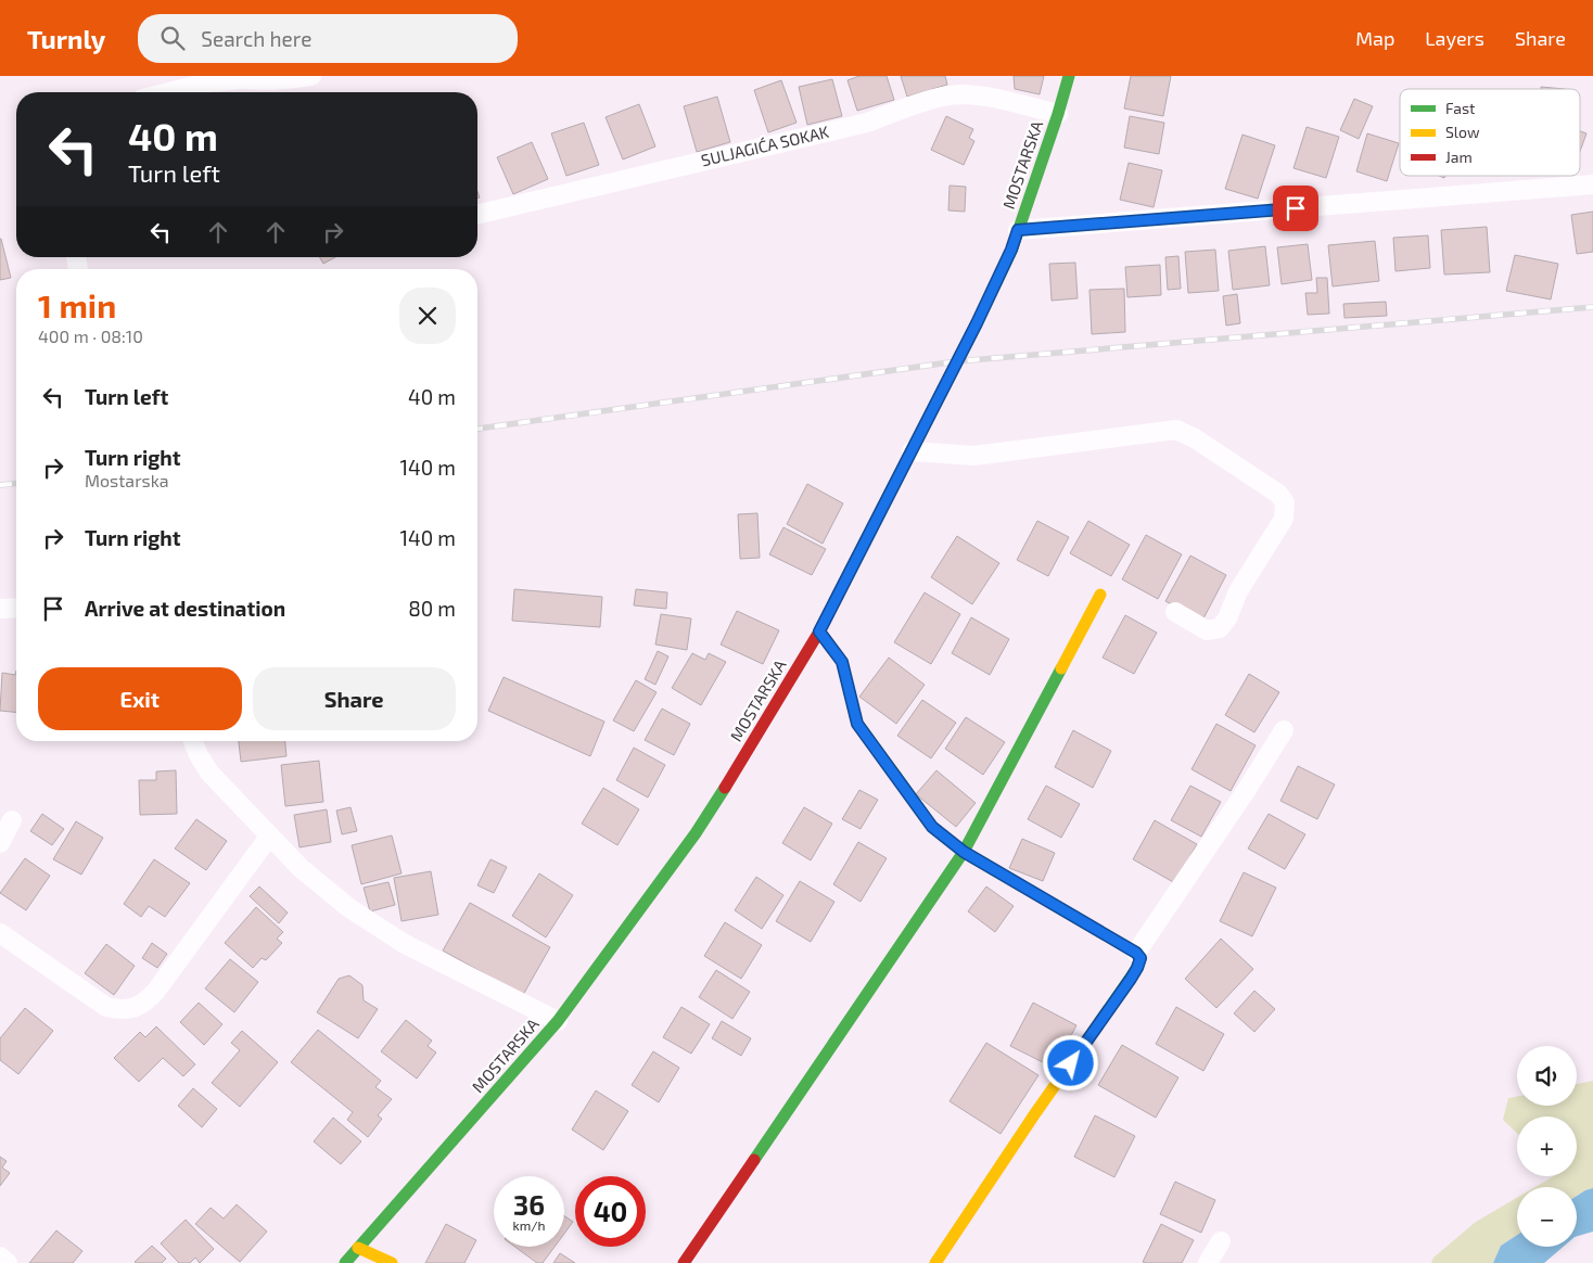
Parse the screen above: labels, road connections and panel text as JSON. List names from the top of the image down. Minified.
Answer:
{"streets":{"street":["SULJAGIĆA SOKAK","MOSTARSKA"]},"crossings":[["SULJAGIĆA SOKAK","MOSTARSKA"]],"legend":["Fast","Slow","Jam"],"page":{"header":"Turnly","search":"Search here","nav":["Map","Layers","Share"],"turn":["40 m","Turn left"],"heading":["1 min","400 m · 08:10"],"list":[{"name":"Turn left","value":"40 m"},{"name":"Turn right","note":"Mostarska","value":"140 m"},{"name":"Turn right","value":"140 m"},{"name":"Arrive at destination","value":"80 m"}],"buttons":["Exit","Share"],"map_buttons":["+","−"],"speed":"36 km/h","limit":"40"}}
